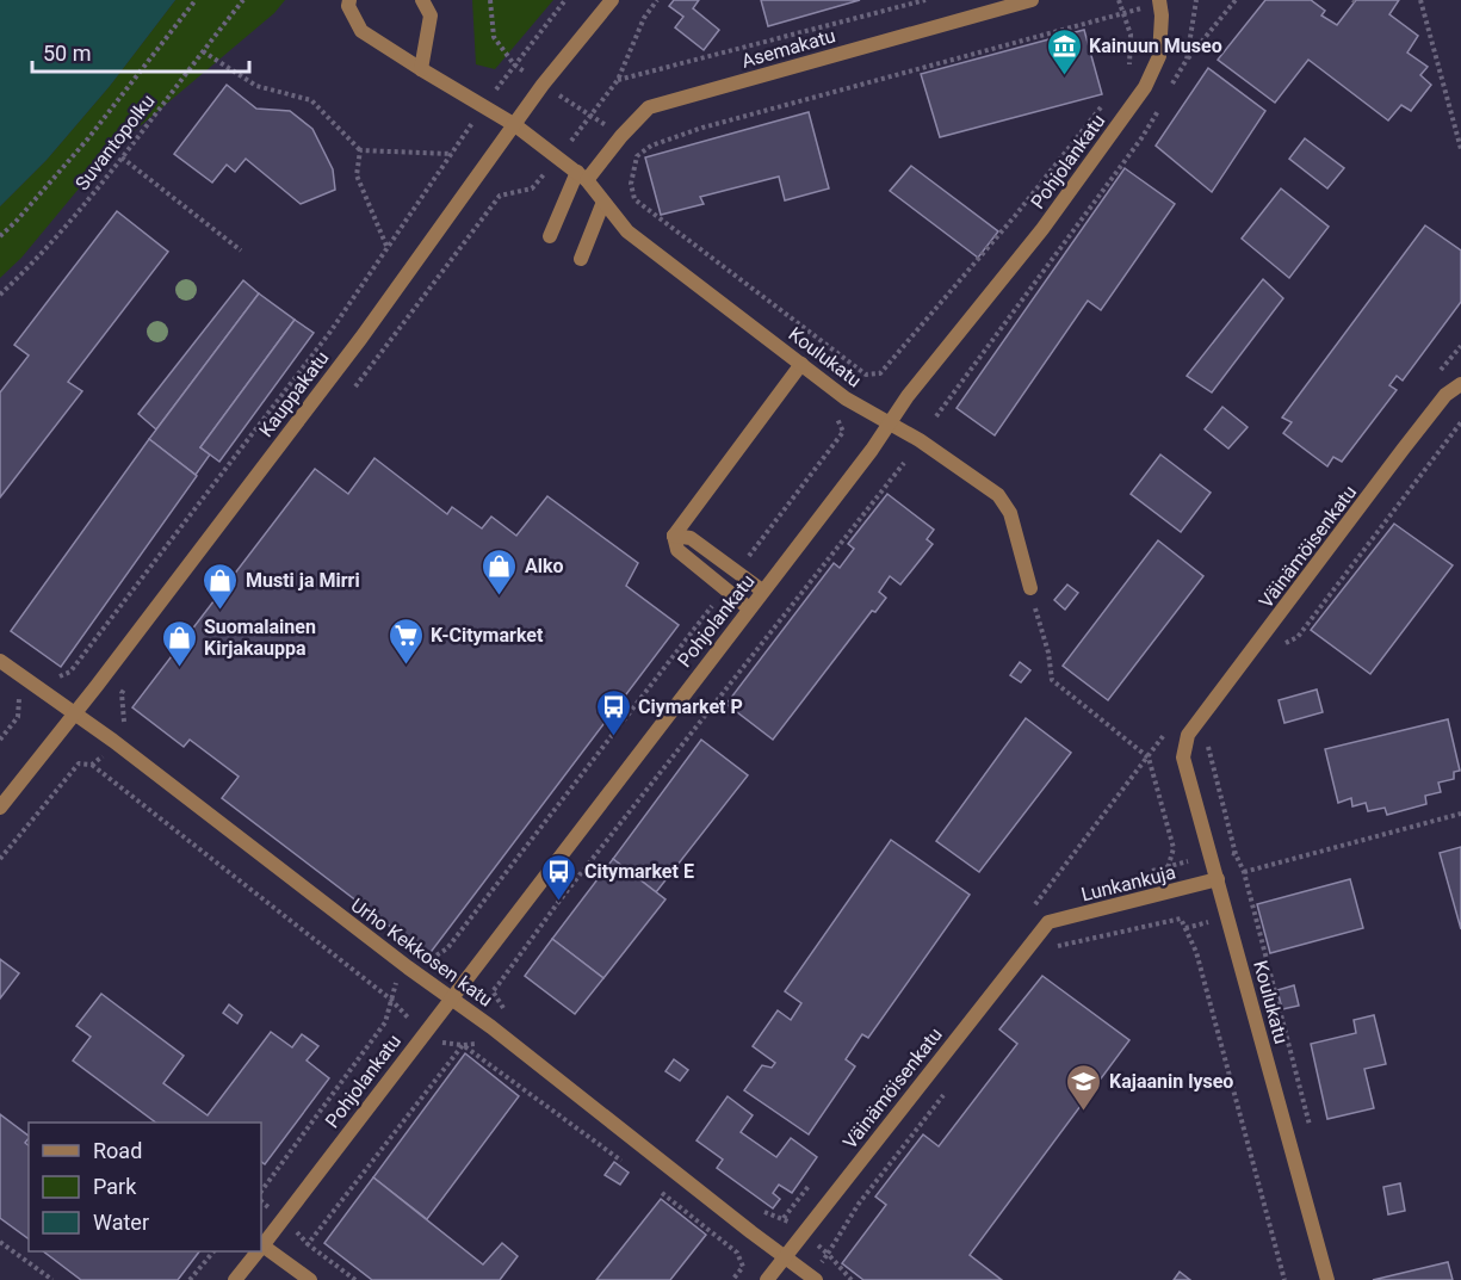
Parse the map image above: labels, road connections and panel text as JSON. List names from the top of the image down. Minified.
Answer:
{"streets":{"street":["Asemakatu","Pohjolankatu","Koulukatu","Kauppakatu","Väinämöisenkatu","Lunkankuja","Urho Kekkosen katu"],"path":["Suvantopolku"]},"crossings":[["Asemakatu","Koulukatu"],["Pohjolankatu","Koulukatu"],["Pohjolankatu","Urho Kekkosen katu"],["Koulukatu","Kauppakatu"],["Koulukatu","Väinämöisenkatu"],["Koulukatu","Lunkankuja"],["Kauppakatu","Urho Kekkosen katu"],["Väinämöisenkatu","Lunkankuja"],["Väinämöisenkatu","Urho Kekkosen katu"]],"places":{"museum":["Kainuun Museo"],"shop":["Alko","Musti ja Mirri","Suomalainen Kirjakauppa"],"supermarket":["K-Citymarket"],"bus stop":["Ciymarket P","Citymarket E"],"school or university":["Kajaanin lyseo"]},"legend":["Road","Park","Water"],"scale_bar":"50 m"}
